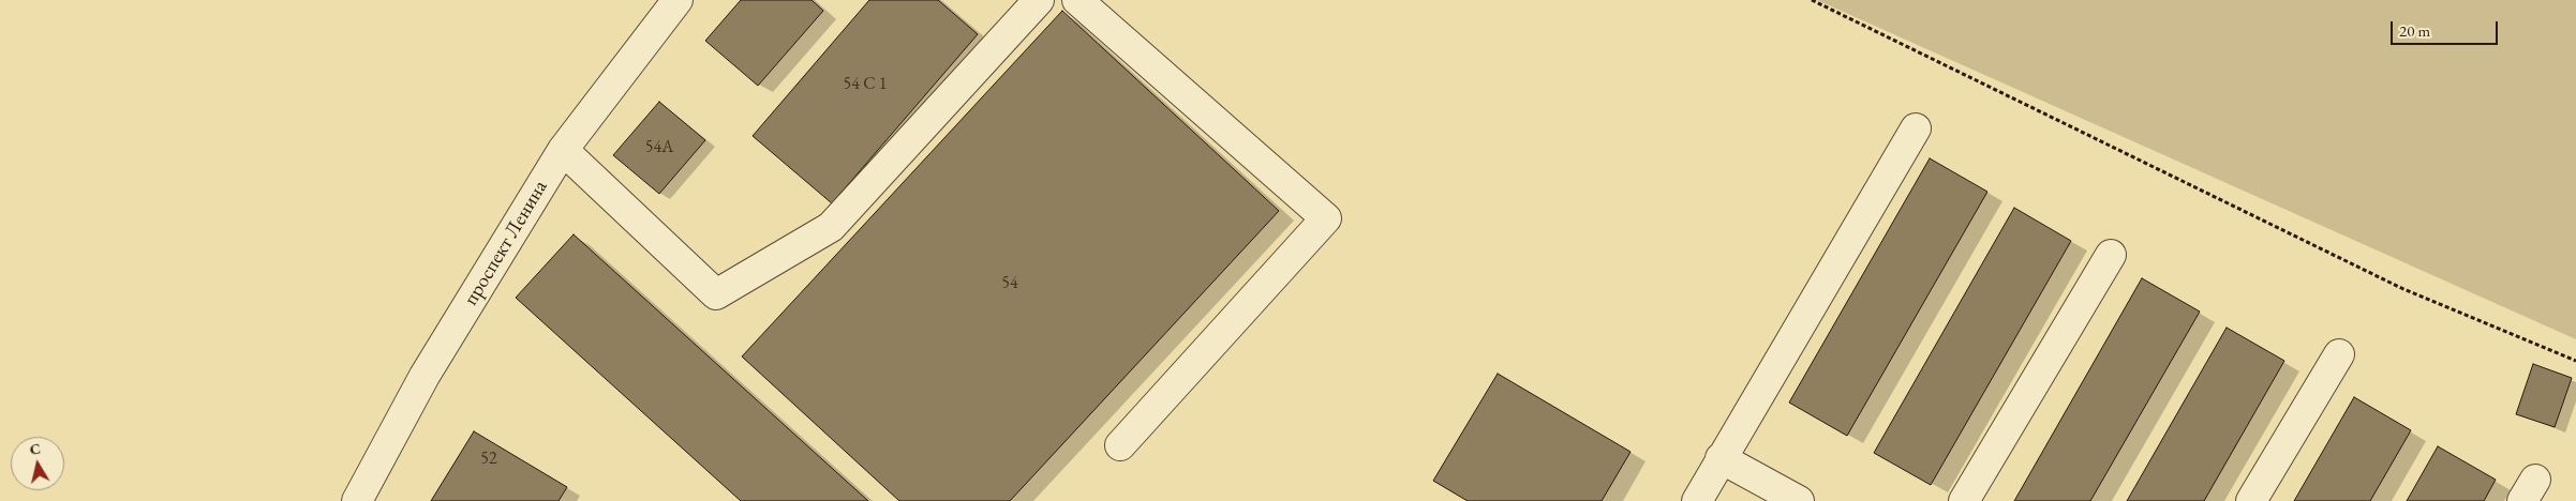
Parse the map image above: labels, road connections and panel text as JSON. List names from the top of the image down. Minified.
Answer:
{"streets":{"street":["проспект Ленина"]},"house_numbers":["54 С 1","54А","54","52"],"scale_bar":"20 m","north":"top"}
